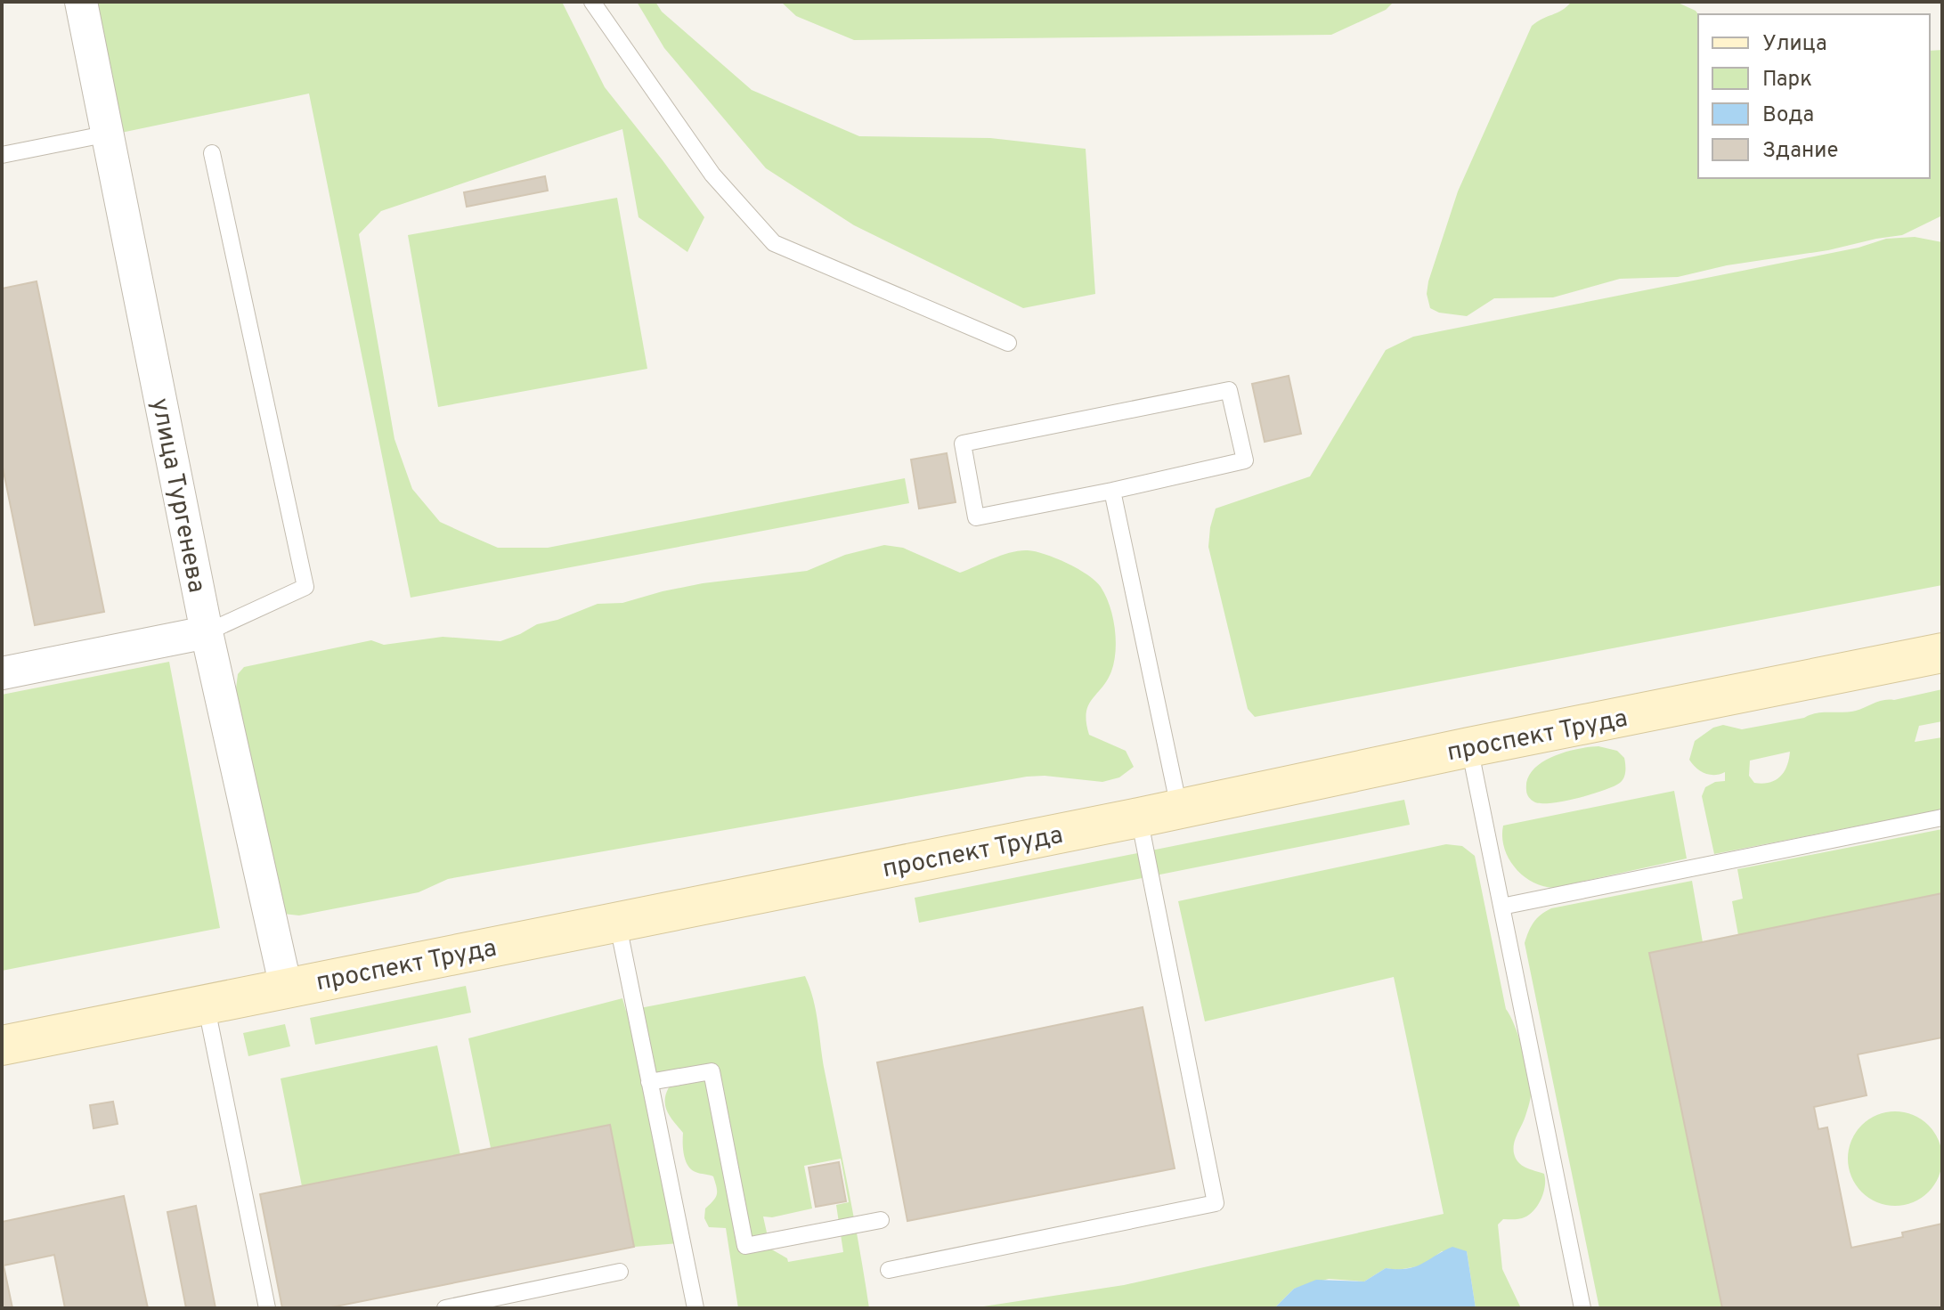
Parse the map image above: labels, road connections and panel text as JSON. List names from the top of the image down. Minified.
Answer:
{"streets":{"main road":["проспект Труда"],"street":["улица Тургенева"]},"crossings":[["улица Тургенева","проспект Труда"]],"legend":["Улица","Парк","Вода","Здание"]}
